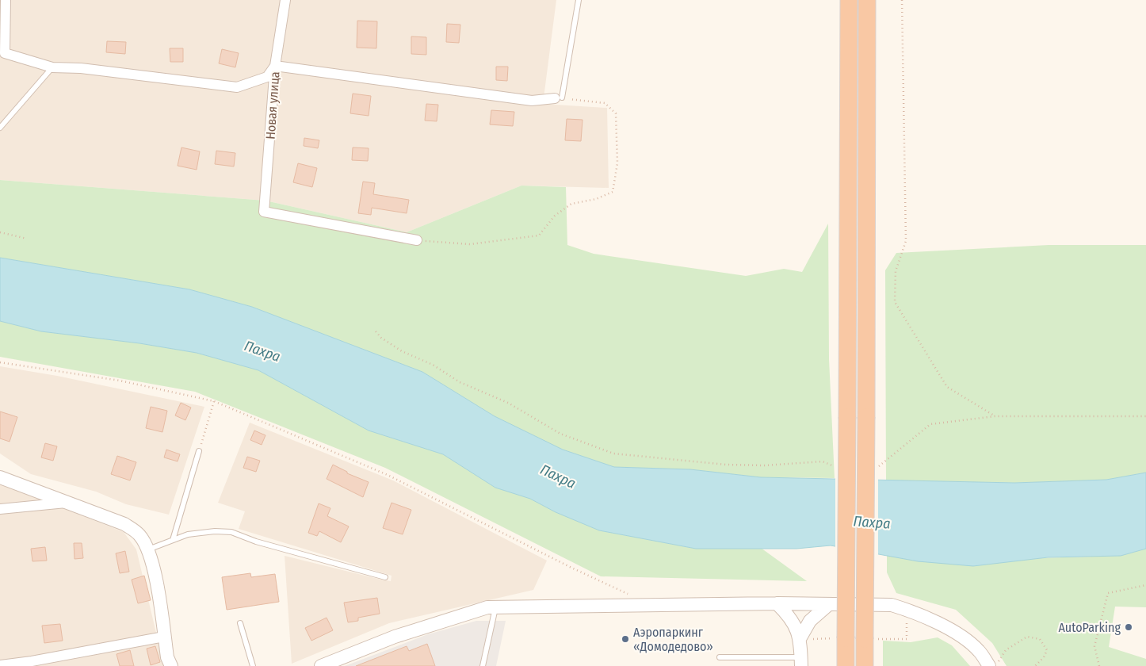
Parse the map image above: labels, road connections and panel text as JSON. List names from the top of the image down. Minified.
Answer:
{"streets":{"street":["Новая улица"]},"water":["Пахра"],"places":["AutoParking","Аэропаркинг «Домодедово»"]}
